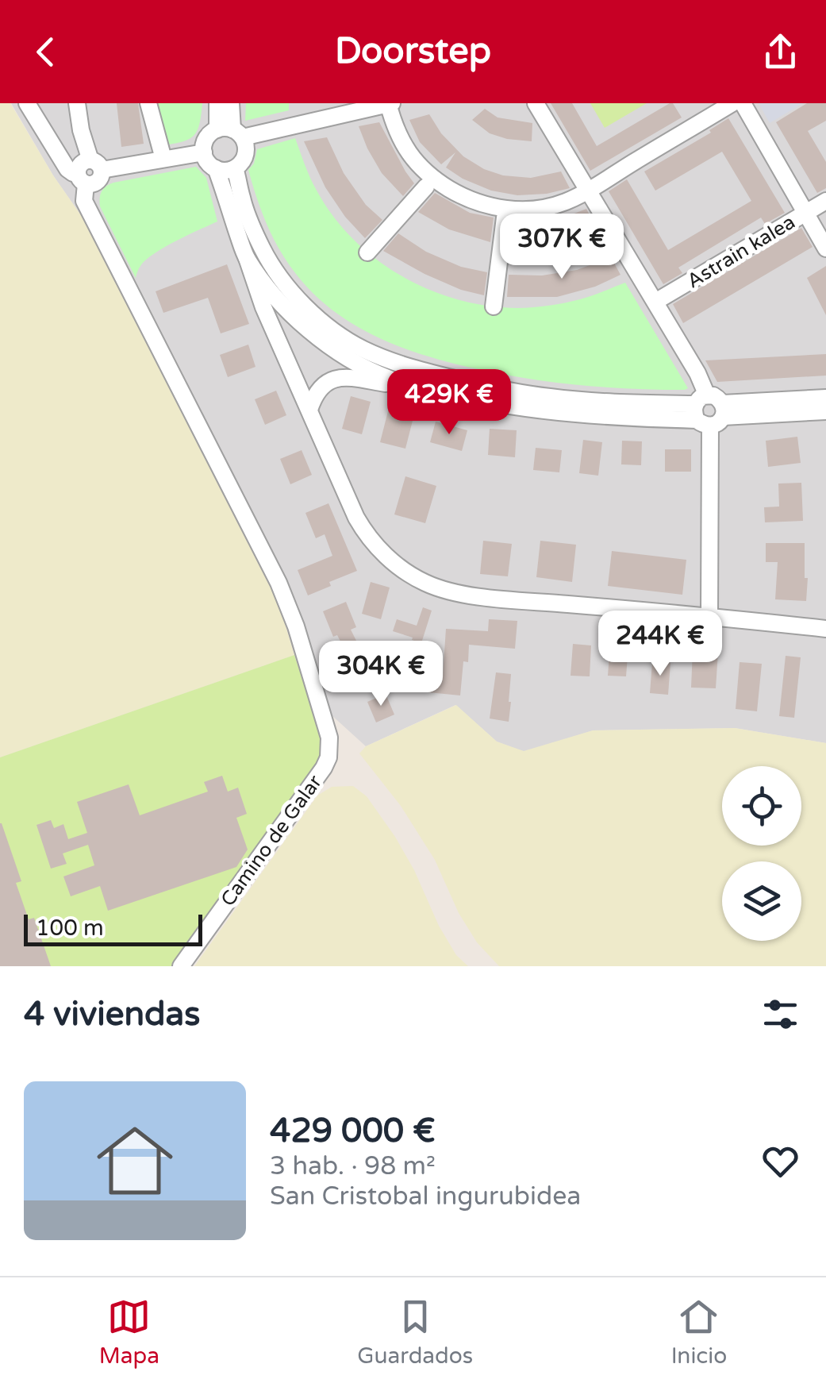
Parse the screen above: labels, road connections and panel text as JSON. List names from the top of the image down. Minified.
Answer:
{"streets":{"street":["Astrain kalea","Camino de Galar"]},"scale_bar":"100 m","page":{"header":"Doorstep","price":["307K €","429K €","244K €","304K €"],"scale":"100 m","heading":"4 viviendas","list":[{"name":"429 000 €","note":"3 hab. · 98 m² · San Cristobal ingurubidea"}],"tabs":["Mapa","Guardados","Inicio"]}}
